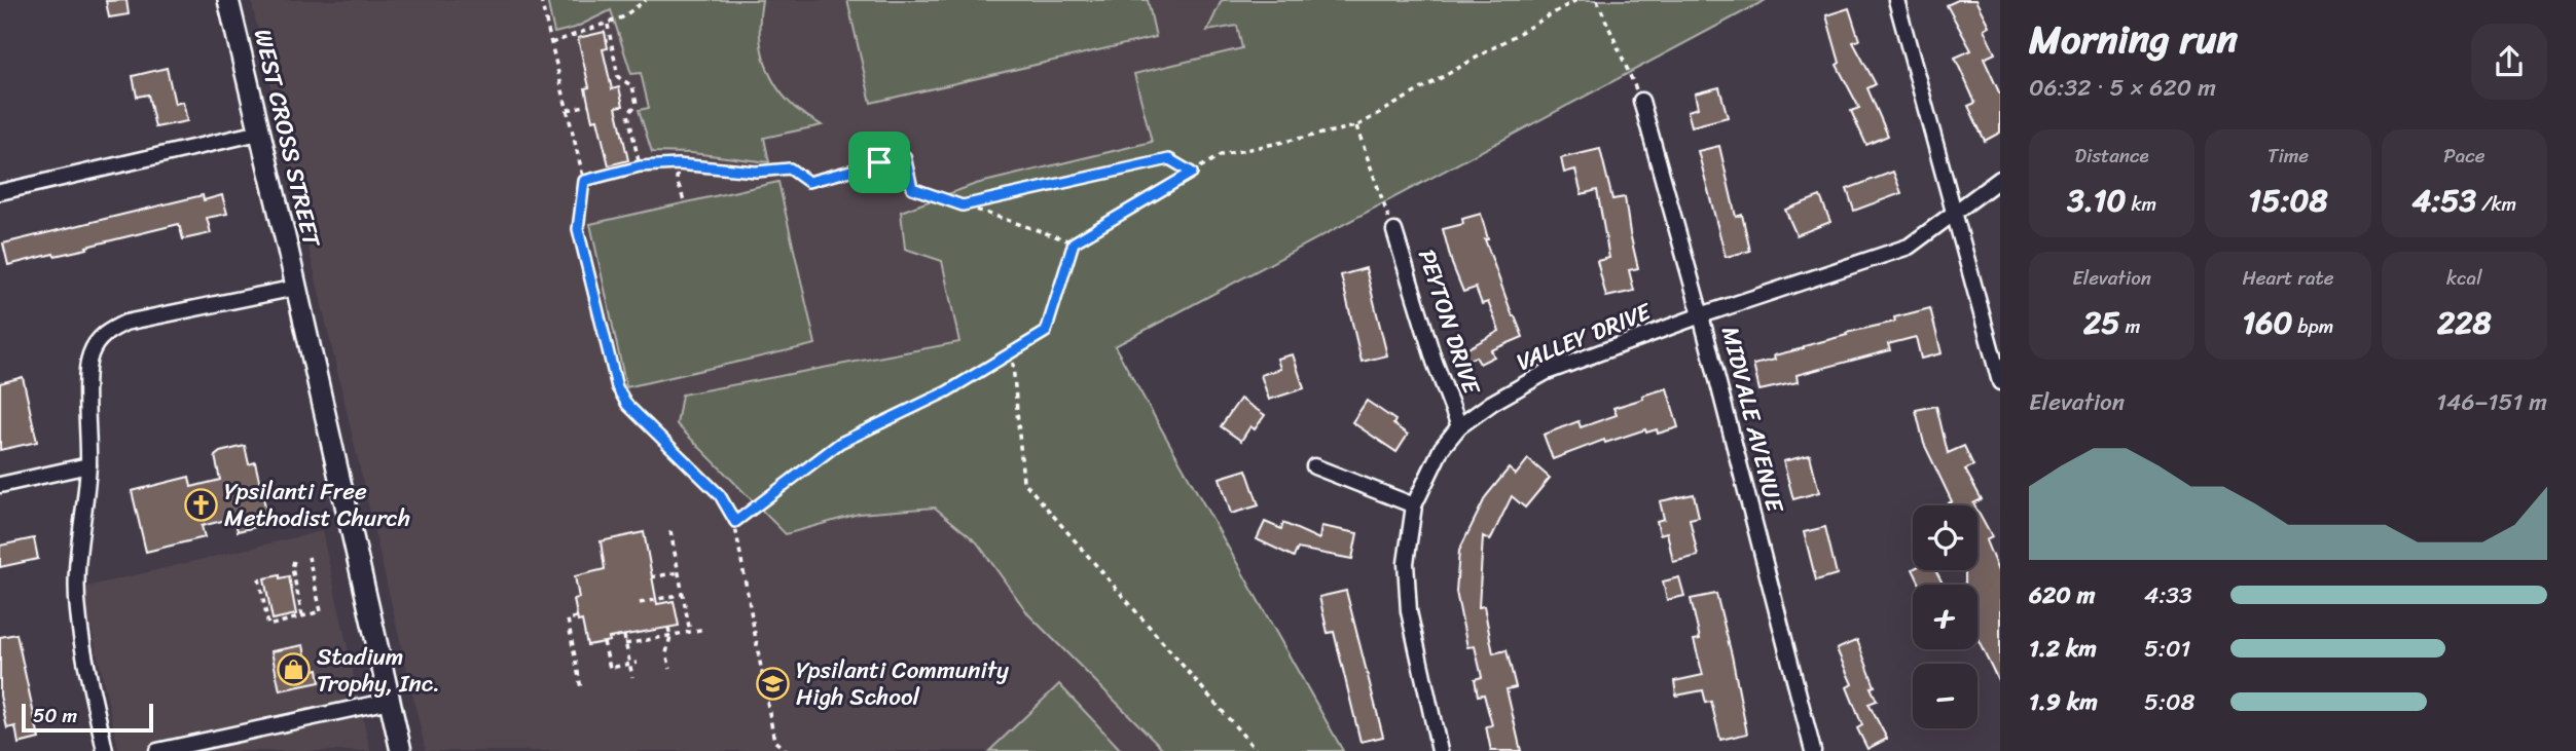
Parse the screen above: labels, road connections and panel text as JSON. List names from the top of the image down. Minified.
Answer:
{"streets":{"main road":["WEST CROSS STREET"],"street":["PEYTON DRIVE","VALLEY DRIVE","MIDVALE AVENUE"]},"crossings":[["PEYTON DRIVE","VALLEY DRIVE"],["VALLEY DRIVE","MIDVALE AVENUE"]],"places":{"church":["Ypsilanti Free Methodist Church"],"shop":["Stadium Trophy, Inc."],"school or university":["Ypsilanti Community High School"]},"scale_bar":"50 m","page":{"heading":["Morning run","06:32 · 5 × 620 m"],"stats":[["Distance","3.10 km"],["Time","15:08"],["Pace","4:53 /km"],["Elevation","25 m"],["Heart rate","160 bpm"],["kcal","228"]],"chart":["Elevation","146–151 m"],"map_buttons":["+","−"],"list":[{"name":"620 m","note":"4:33"},{"name":"1.2 km","note":"5:01"},{"name":"1.9 km","note":"5:08"}],"scale":"50 m"}}
